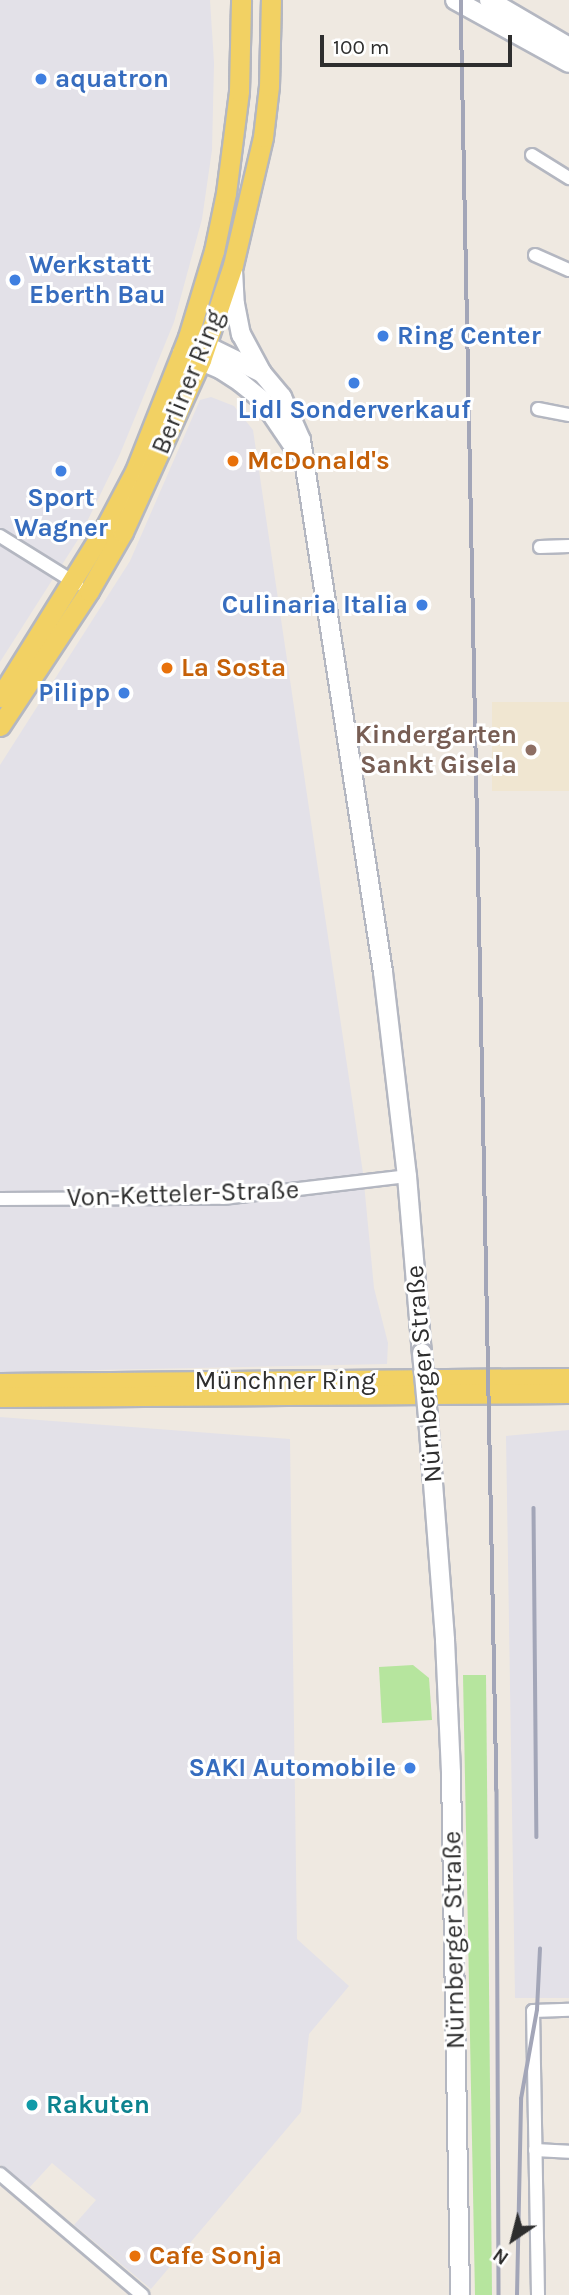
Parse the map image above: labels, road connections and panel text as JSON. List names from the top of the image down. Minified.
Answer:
{"streets":{"main road":["Berliner Ring","Münchner Ring"],"street":["Von-Ketteler-Straße","Nürnberger Straße"]},"crossings":[["Berliner Ring","Nürnberger Straße"],["Von-Ketteler-Straße","Nürnberger Straße"]],"places":["aquatron","Werkstatt Eberth Bau","Ring Center","Lidl Sonderverkauf","McDonald's","Sport Wagner","Culinaria Italia","La Sosta","Pilipp","Kindergarten Sankt Gisela","SAKI Automobile","Rakuten","Cafe Sonja"],"scale_bar":"100 m","north":"bottom left"}
